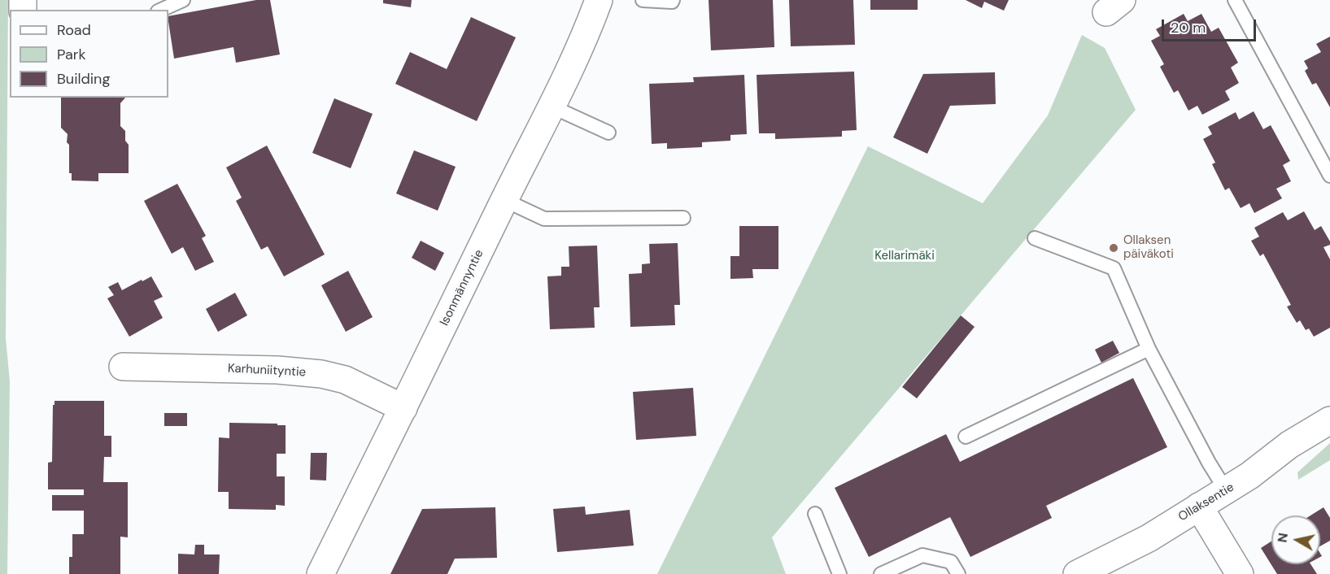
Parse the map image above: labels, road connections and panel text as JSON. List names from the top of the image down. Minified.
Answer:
{"streets":{"street":["Isonmännyntie","Karhuniityntie","Ollaksentie"]},"crossings":[["Isonmännyntie","Karhuniityntie"]],"parks":["Kellarimäki"],"places":["Ollaksen päiväkoti"],"legend":["Road","Park","Building"],"scale_bar":"20 m","north":"left"}
